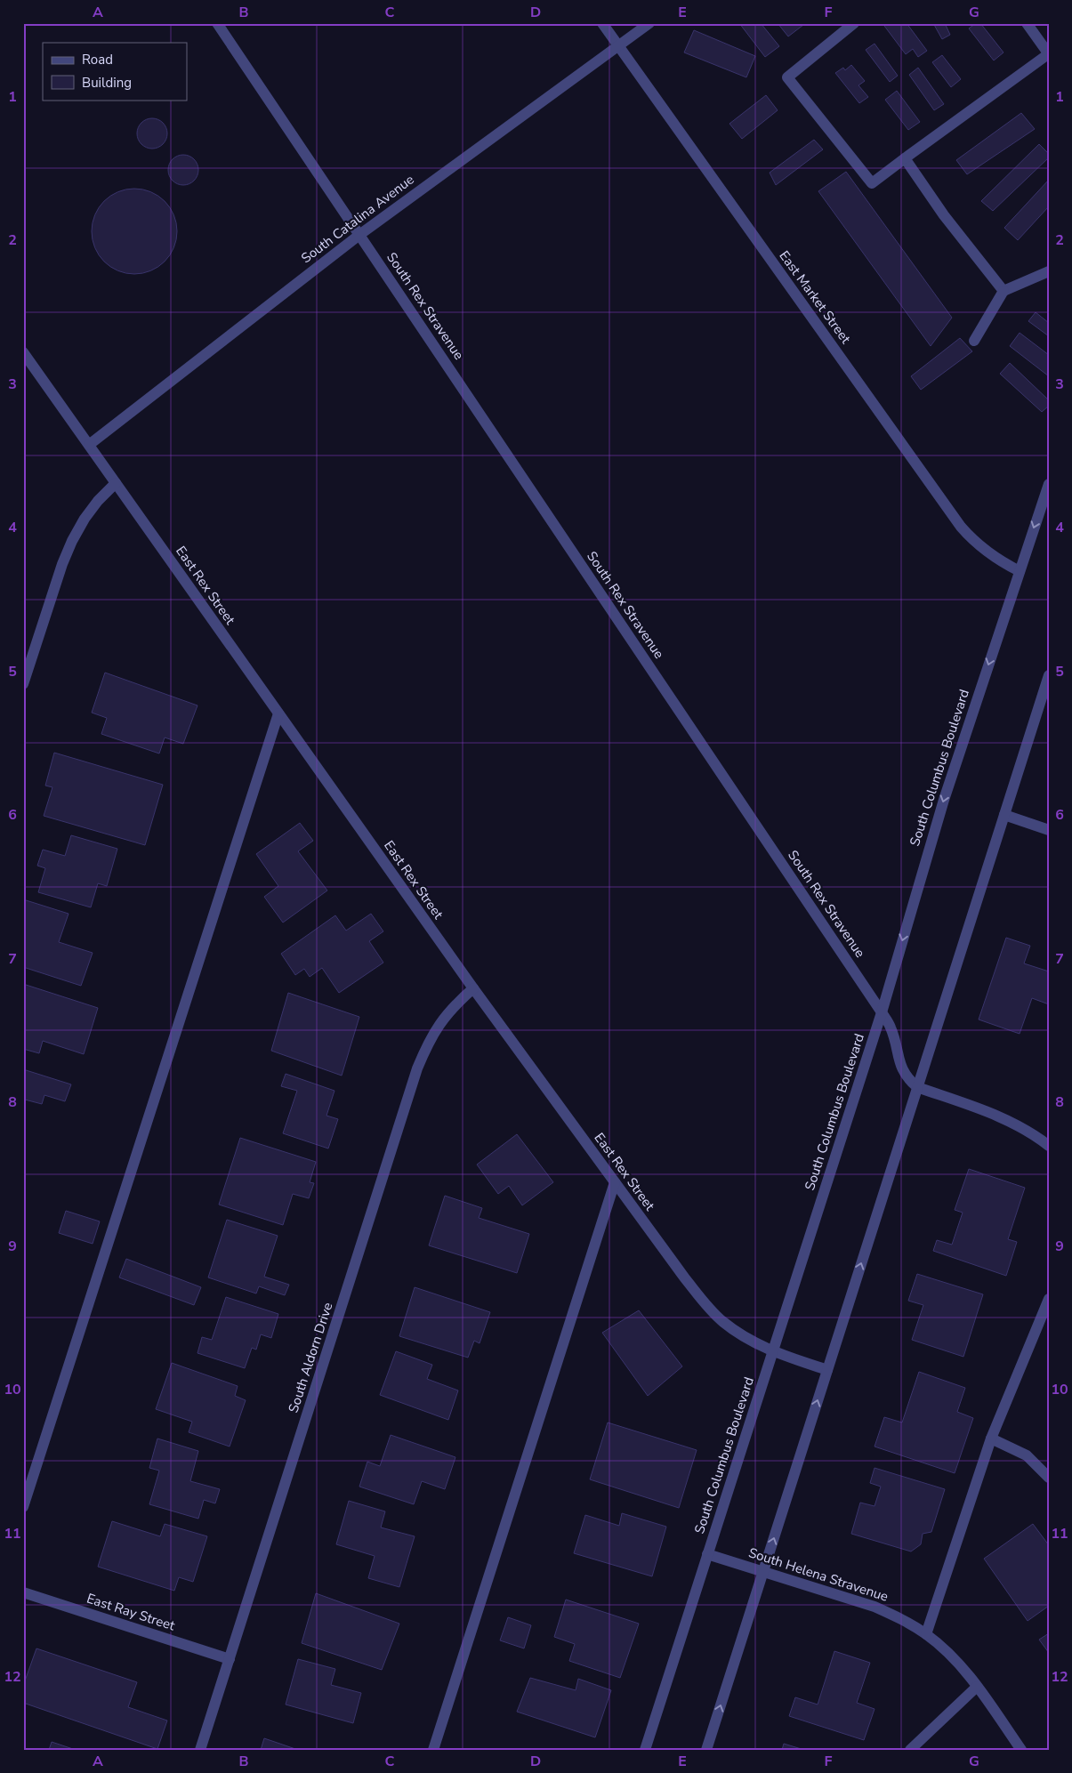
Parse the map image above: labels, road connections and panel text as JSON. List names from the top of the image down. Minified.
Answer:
{"streets":{"street":["South Catalina Avenue","East Market Street","South Rex Stravenue","East Rex Street","South Columbus Boulevard","South Aldorn Drive","South Helena Stravenue","East Ray Street"]},"crossings":[["South Catalina Avenue","East Market Street"],["South Catalina Avenue","South Rex Stravenue"],["South Catalina Avenue","East Rex Street"],["East Market Street","South Columbus Boulevard"],["South Rex Stravenue","South Columbus Boulevard"],["East Rex Street","South Columbus Boulevard"],["East Rex Street","South Aldorn Drive"],["South Columbus Boulevard","South Helena Stravenue"],["South Aldorn Drive","East Ray Street"]],"legend":["Road","Building"],"grid":{"columns":["A","B","C","D","E","F","G"],"rows":["1","2","3","4","5","6","7","8","9","10","11","12"]}}
